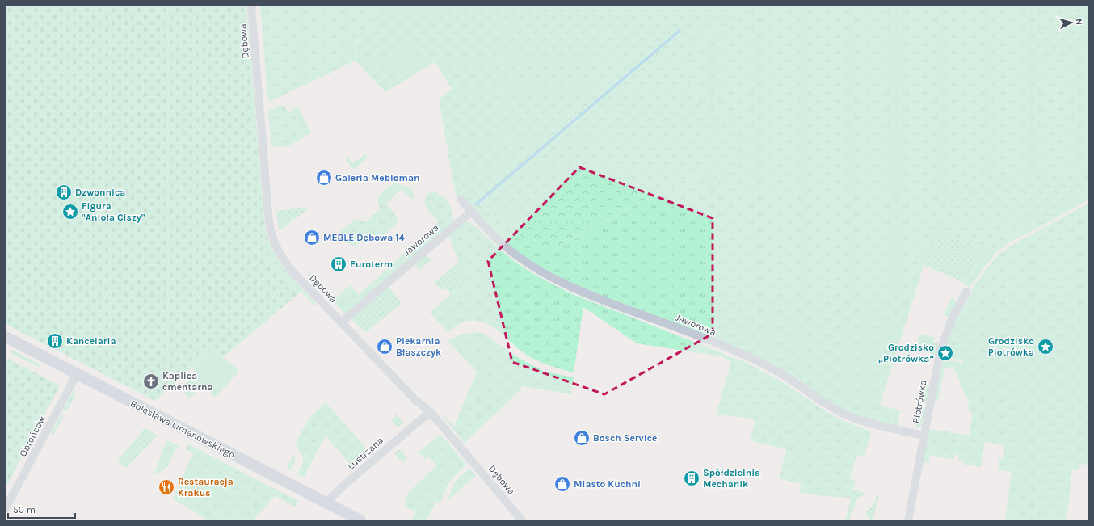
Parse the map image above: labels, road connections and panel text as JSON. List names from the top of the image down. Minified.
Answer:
{"streets":{"street":["Dębowa","Jaworowa","Piotrówka","Bolesława Limanowskiego","Obrońców","Lustrzana"]},"crossings":[["Dębowa","Jaworowa"],["Dębowa","Lustrzana"],["Jaworowa","Piotrówka"],["Bolesława Limanowskiego","Obrońców"],["Bolesława Limanowskiego","Lustrzana"]],"places":{"shop":["Galeria Mebloman","MEBLE Dębowa 14","Piekarnia Błaszczyk","Bosch Service","Miasto Kuchni"],"building":["Dzwonnica","Euroterm","Kancelaria","Spółdzielnia Mechanik"],"place":["Figura \"Anioła Ciszy\"","Grodzisko Piotrówka","Grodzisko „Piotrówka”"],"church":["Kaplica cmentarna"],"restaurant":["Restauracja Krakus"]},"scale_bar":"50 m","north":"right"}
